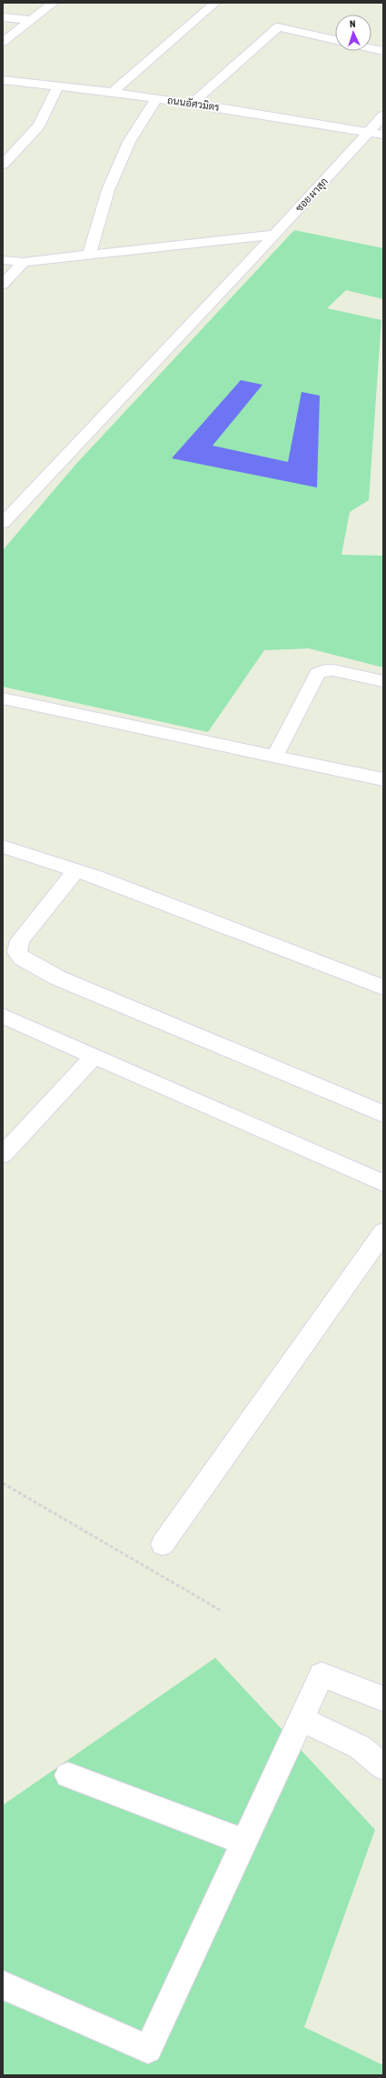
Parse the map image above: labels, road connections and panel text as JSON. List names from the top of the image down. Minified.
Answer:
{"streets":{"street":["ถนนอัศวมิตร","ซอย ผาสุก"]},"crossings":[["ถนนอัศวมิตร","ซอย ผาสุก"]],"north":"top"}
